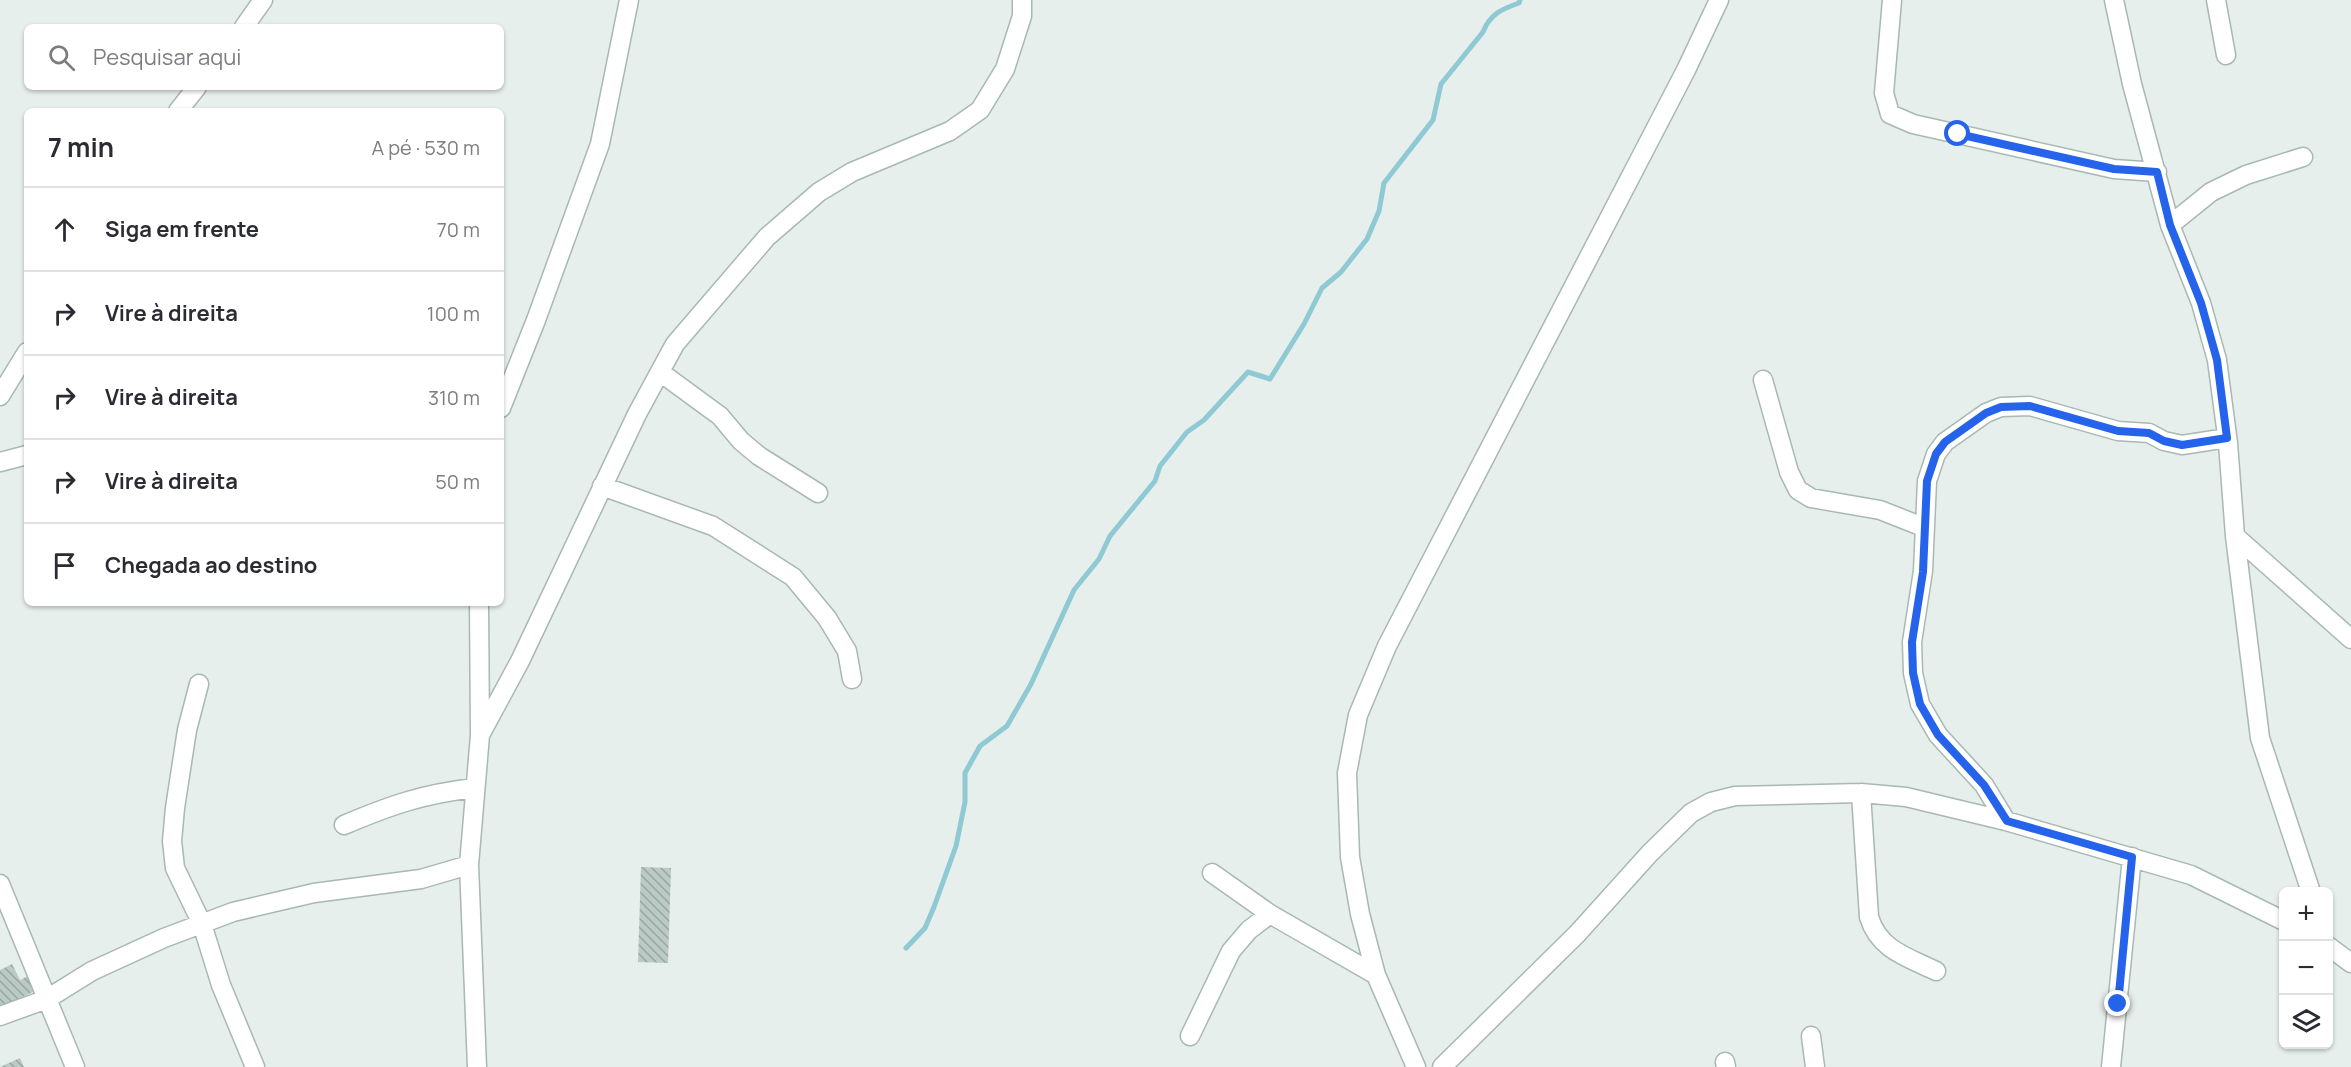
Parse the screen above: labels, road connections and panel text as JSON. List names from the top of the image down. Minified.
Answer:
{"page":{"search":"Pesquisar aqui","heading":["7 min","A pé · 530 m"],"list":[["Siga em frente","70 m"],["Vire à direita","100 m"],["Vire à direita","310 m"],["Vire à direita","50 m"],"Chegada ao destino"],"map_buttons":["+","−"]}}
